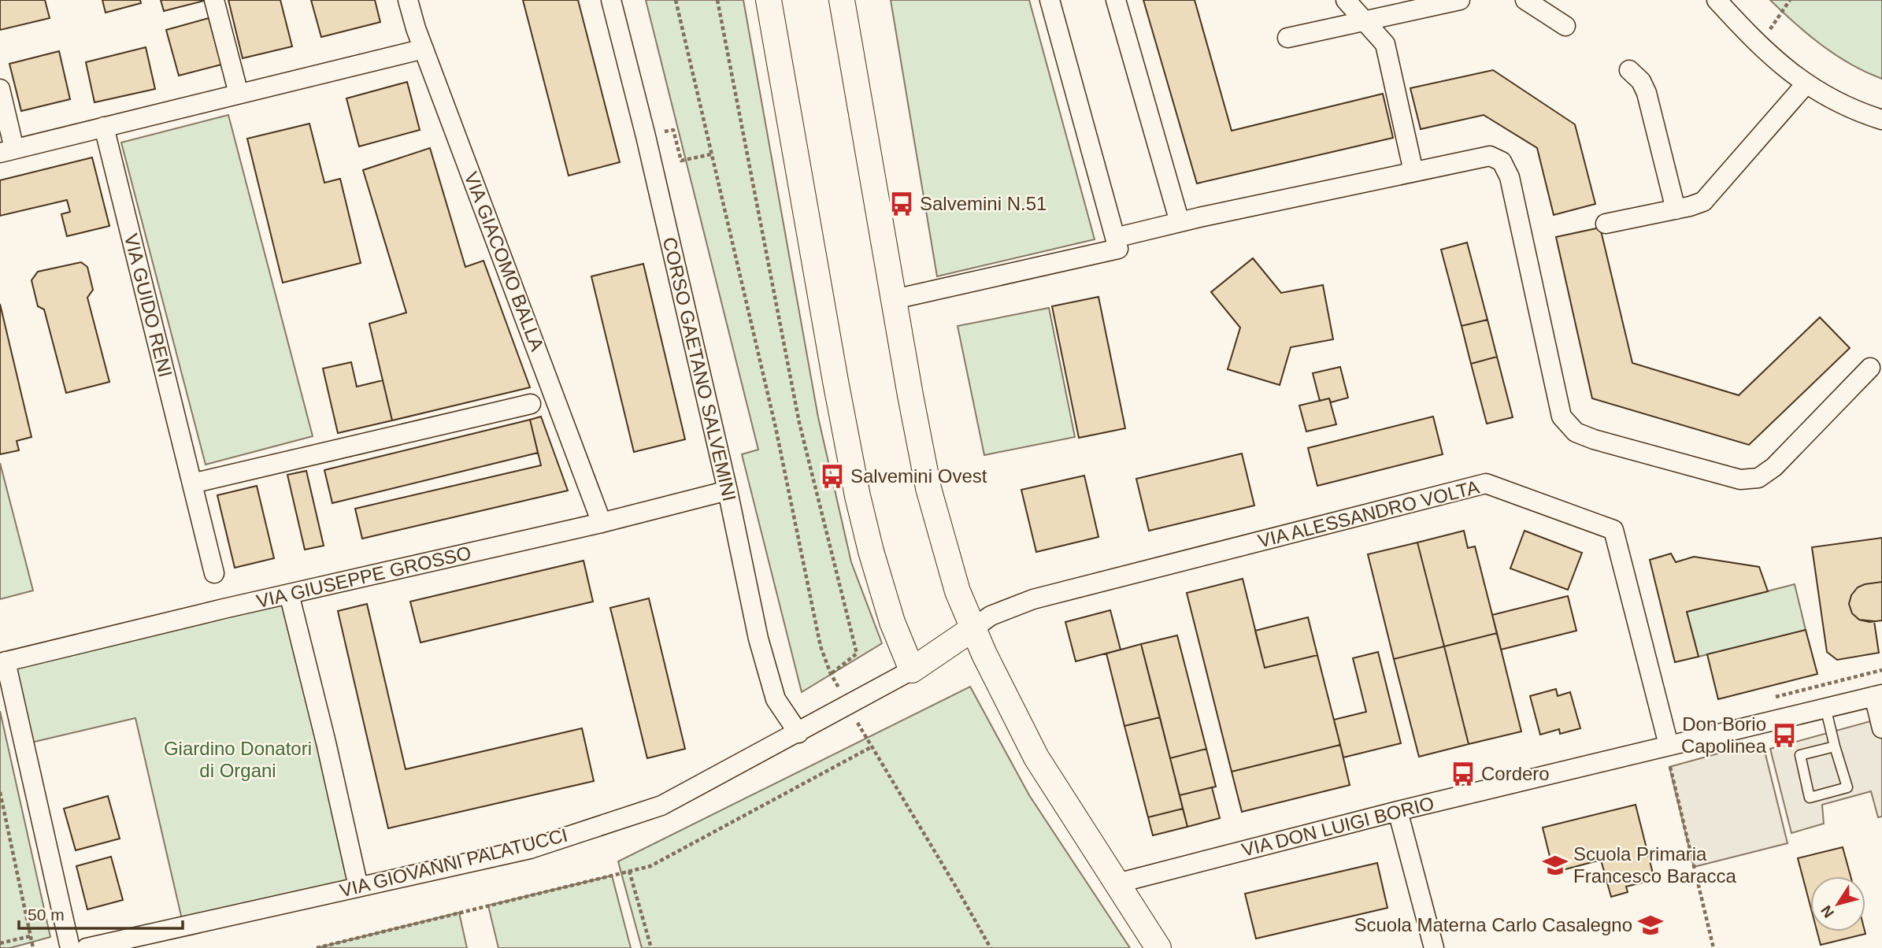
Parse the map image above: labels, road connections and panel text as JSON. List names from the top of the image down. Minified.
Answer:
{"streets":{"street":["VIA GIACOMO BALLA","VIA GUIDO RENI","CORSO GAETANO SALVEMINI","VIA ALESSANDRO VOLTA","VIA GIUSEPPE GROSSO","VIA DON LUIGI BORIO","VIA GIOVANNI PALATUCCI"]},"crossings":[["VIA GIACOMO BALLA","VIA GIUSEPPE GROSSO"],["CORSO GAETANO SALVEMINI","VIA GIUSEPPE GROSSO"],["CORSO GAETANO SALVEMINI","VIA GIOVANNI PALATUCCI"],["VIA ALESSANDRO VOLTA","VIA DON LUIGI BORIO"],["VIA ALESSANDRO VOLTA","VIA GIOVANNI PALATUCCI"]],"parks":["Giardino Donatori di Organi"],"places":{"bus stop":["Salvemini N.51","Salvemini Ovest","Don Borio Capolinea","Cordero"],"school or university":["Scuola Primaria Francesco Baracca","Scuola Materna Carlo Casalegno"]},"scale_bar":"50 m","north":"bottom left"}
